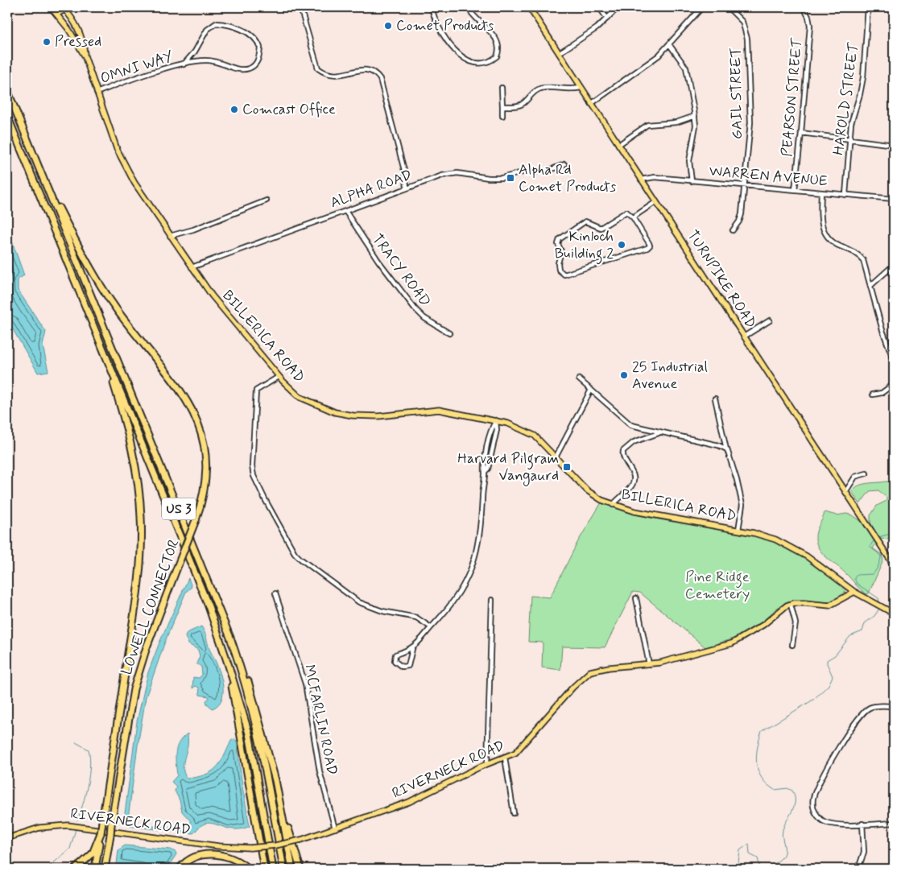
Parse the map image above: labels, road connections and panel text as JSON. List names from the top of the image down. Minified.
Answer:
{"streets":{"highway":["US 3","LOWELL CONNECTOR"],"main road":["TURNPIKE ROAD","BILLERICA ROAD","RIVERNECK ROAD"],"street":["OMNI WAY","GAIL STREET","PEARSON STREET","HAROLD STREET","WARREN AVENUE","ALPHA ROAD","TRACY ROAD","MCFARLIN ROAD"]},"crossings":[["OMNI WAY","BILLERICA ROAD"],["GAIL STREET","WARREN AVENUE"],["PEARSON STREET","WARREN AVENUE"],["HAROLD STREET","WARREN AVENUE"],["WARREN AVENUE","TURNPIKE ROAD"],["ALPHA ROAD","TRACY ROAD"],["ALPHA ROAD","BILLERICA ROAD"],["US 3","LOWELL CONNECTOR"],["MCFARLIN ROAD","RIVERNECK ROAD"]],"parks":["Pine Ridge Cemetery"],"places":{"other":["Comet Products","Pressed","Comcast Office","Kinloch Building 2","25 Industrial Avenue"],"transit":["Alpha Rd Comet Products","Harvard Pilgram Vangaurd"]}}
